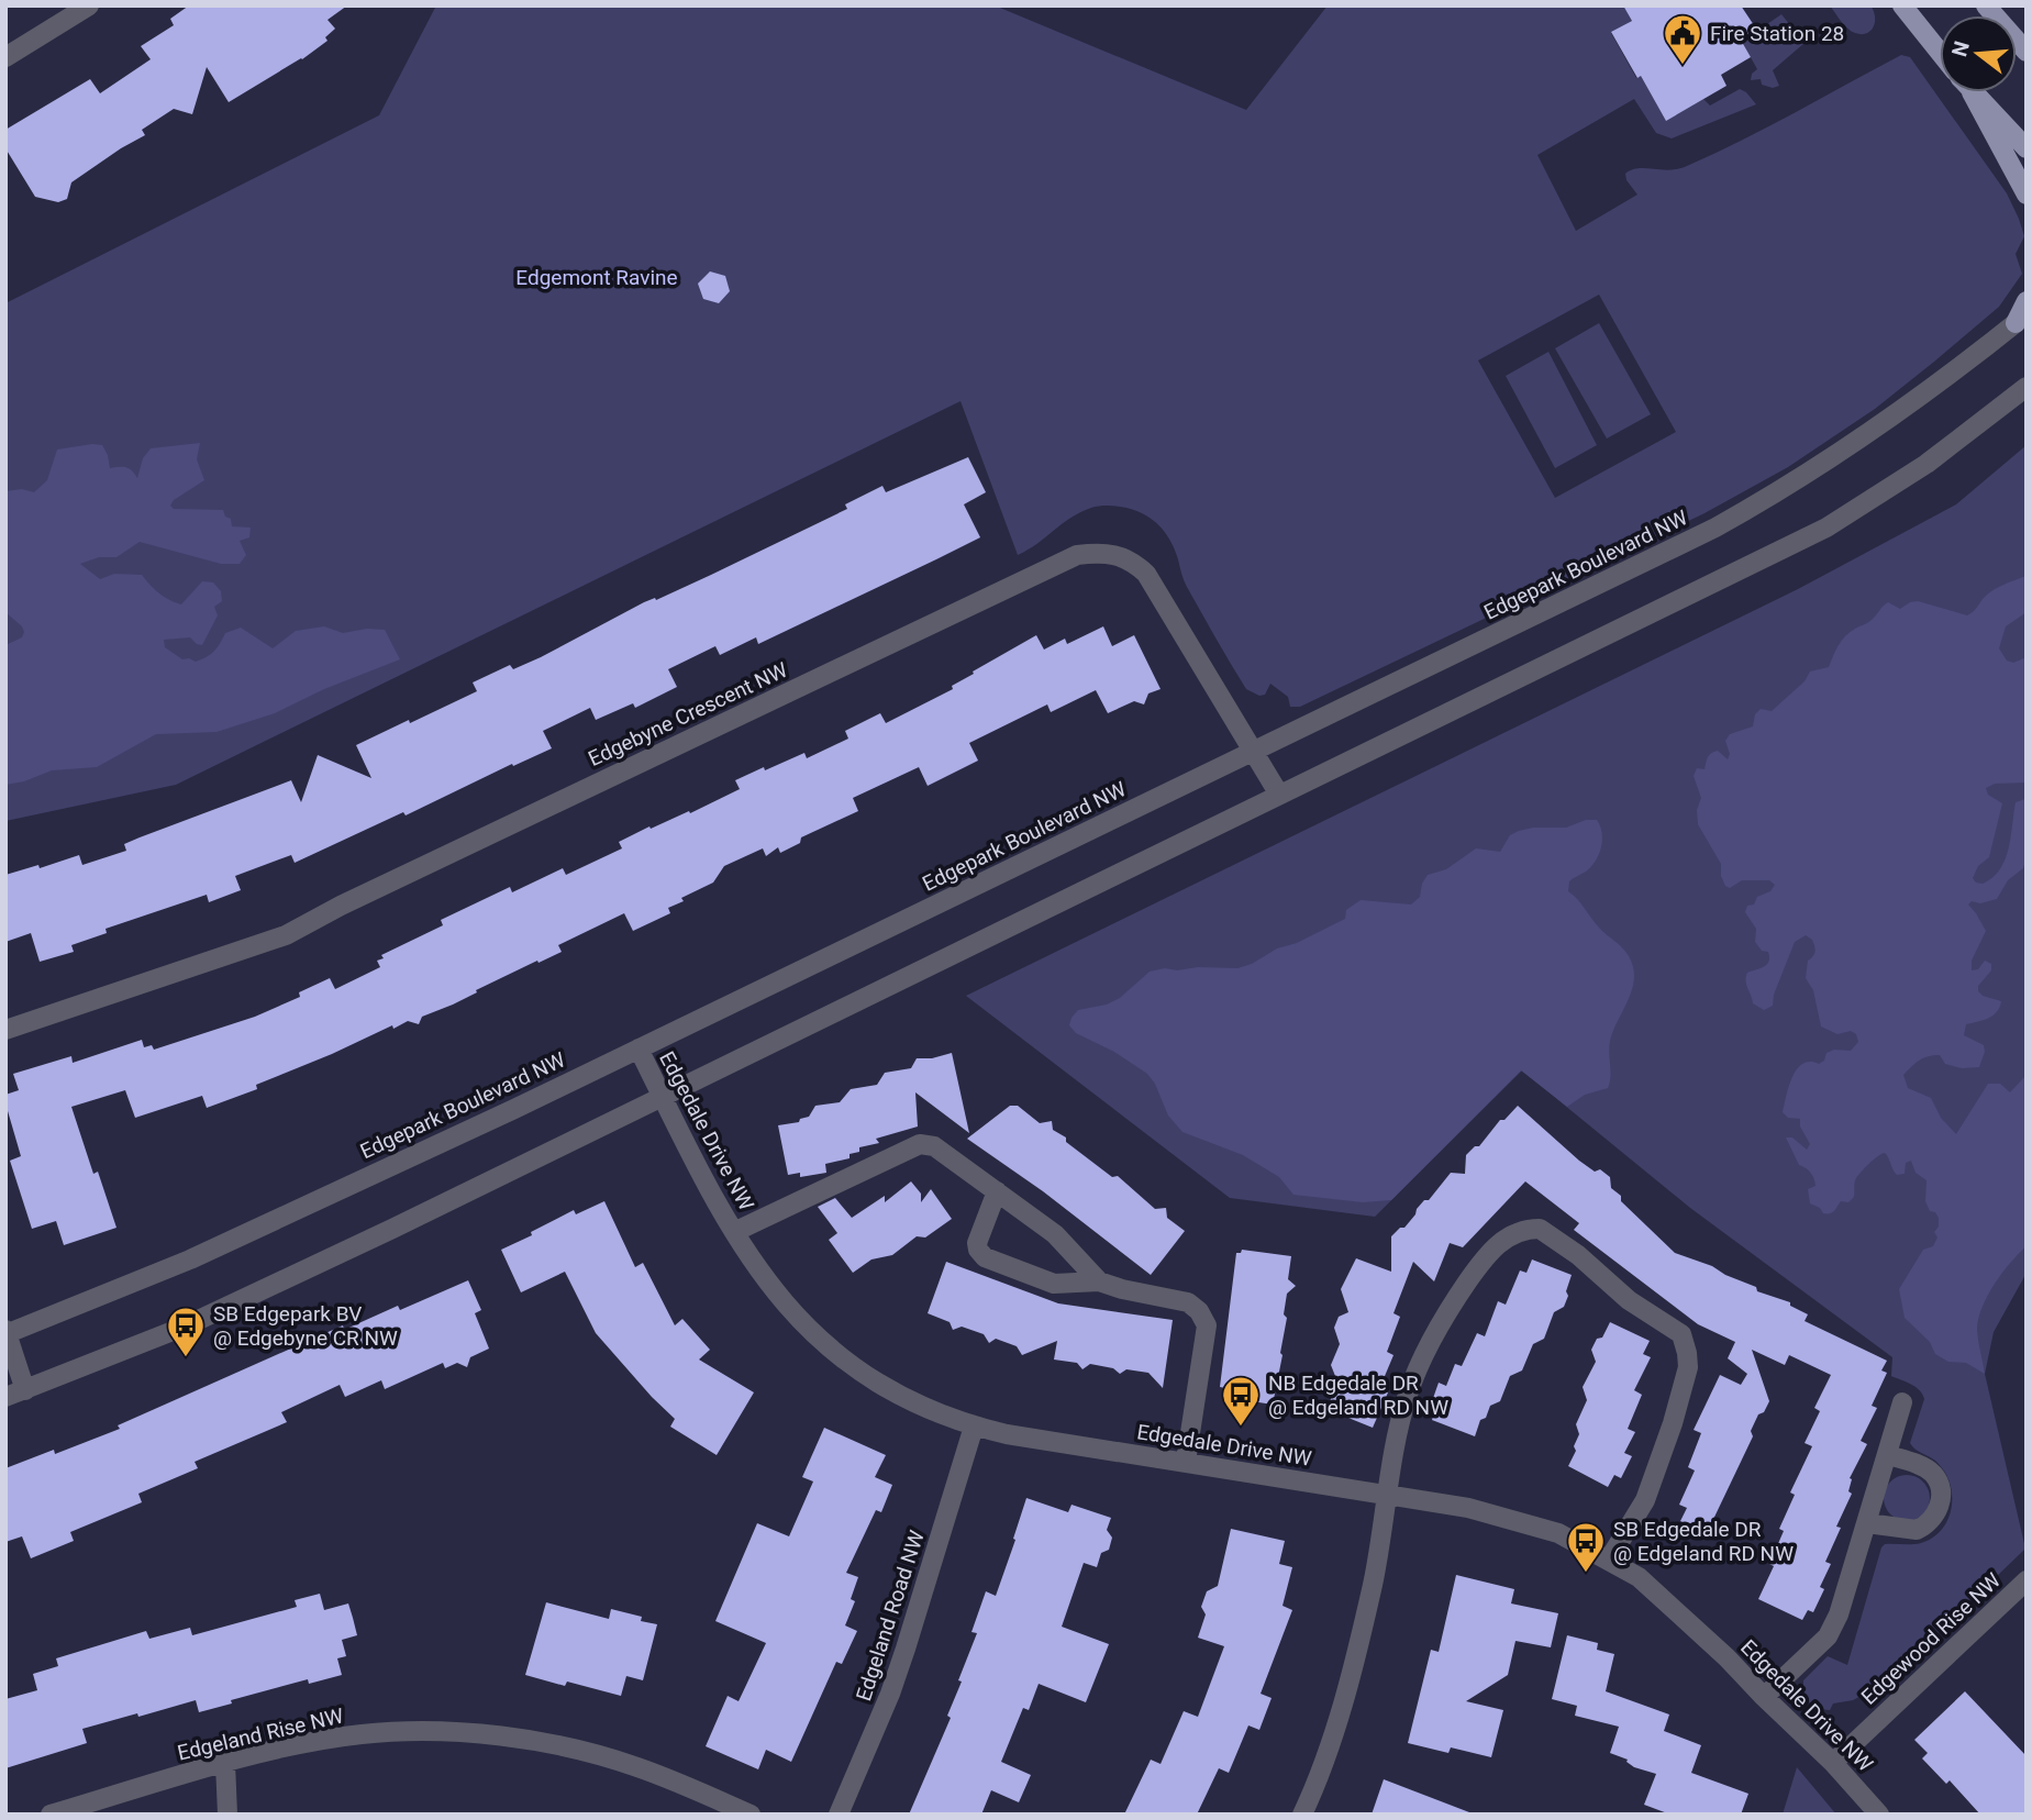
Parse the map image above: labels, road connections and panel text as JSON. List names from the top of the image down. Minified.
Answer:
{"streets":{"street":["Edgepark Boulevard NW","Edgebyne Crescent NW","Edgedale Drive NW","Edgeland Road NW","Edgewood Rise NW","Edgeland Rise NW"]},"crossings":[["Edgepark Boulevard NW","Edgebyne Crescent NW"],["Edgepark Boulevard NW","Edgedale Drive NW"],["Edgedale Drive NW","Edgeland Road NW"],["Edgedale Drive NW","Edgewood Rise NW"]],"parks":["Edgemont Ravine"],"places":{"public building":["Fire Station 28"],"bus stop":["SB Edgepark BV @ Edgebyne CR NW","NB Edgedale DR @ Edgeland RD NW","SB Edgedale DR @ Edgeland RD NW"]},"north":"left"}
